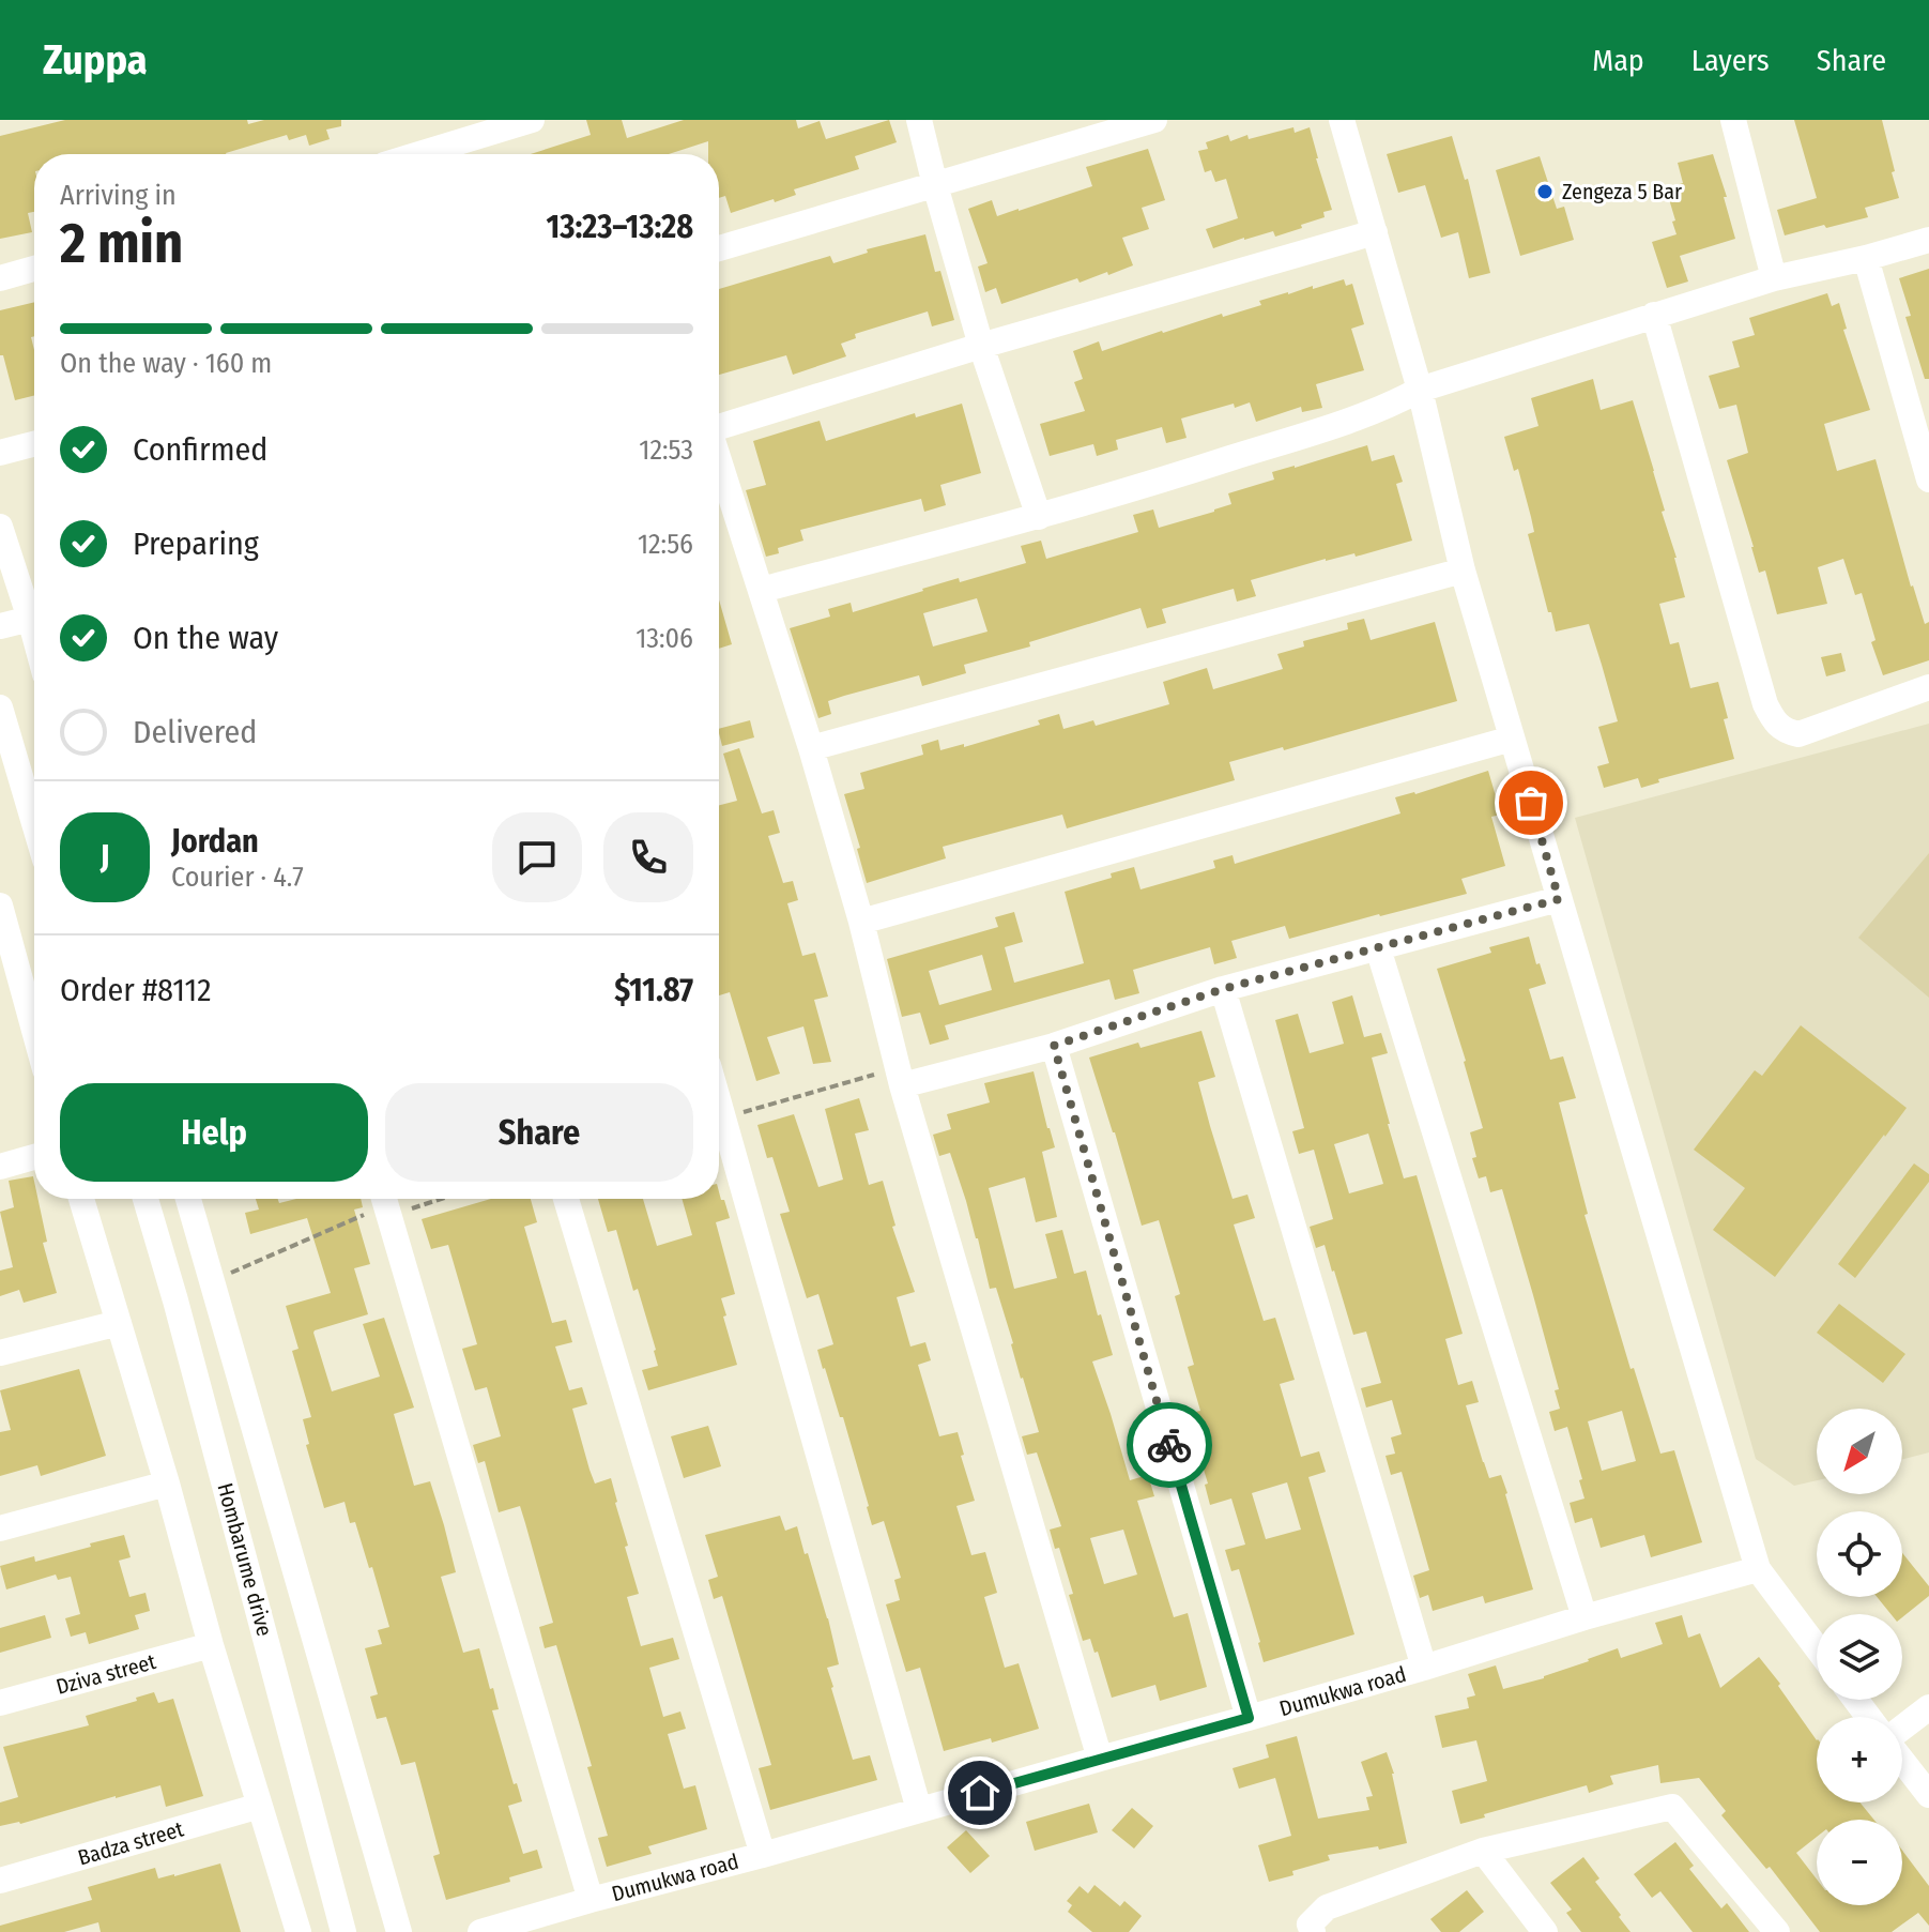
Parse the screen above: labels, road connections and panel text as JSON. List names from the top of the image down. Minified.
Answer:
{"streets":{"street":["Hombarume drive","Dziva street","Dumukwa road","Badza street"]},"places":["Zengeza 5 Bar"],"north":"bottom left","page":{"header":"Zuppa","nav":["Map","Layers","Share"],"heading":["2 min","Arriving in","13:23–13:28"],"panel":["Jordan","Courier · 4.7","Order #8112","$11.87"],"bar":"On the way · 160 m","list":[["Confirmed","12:53"],["Preparing","12:56"],["On the way","13:06"],"Delivered"],"round":"J","buttons":["Help","Share"],"map_buttons":["+","−"]}}
